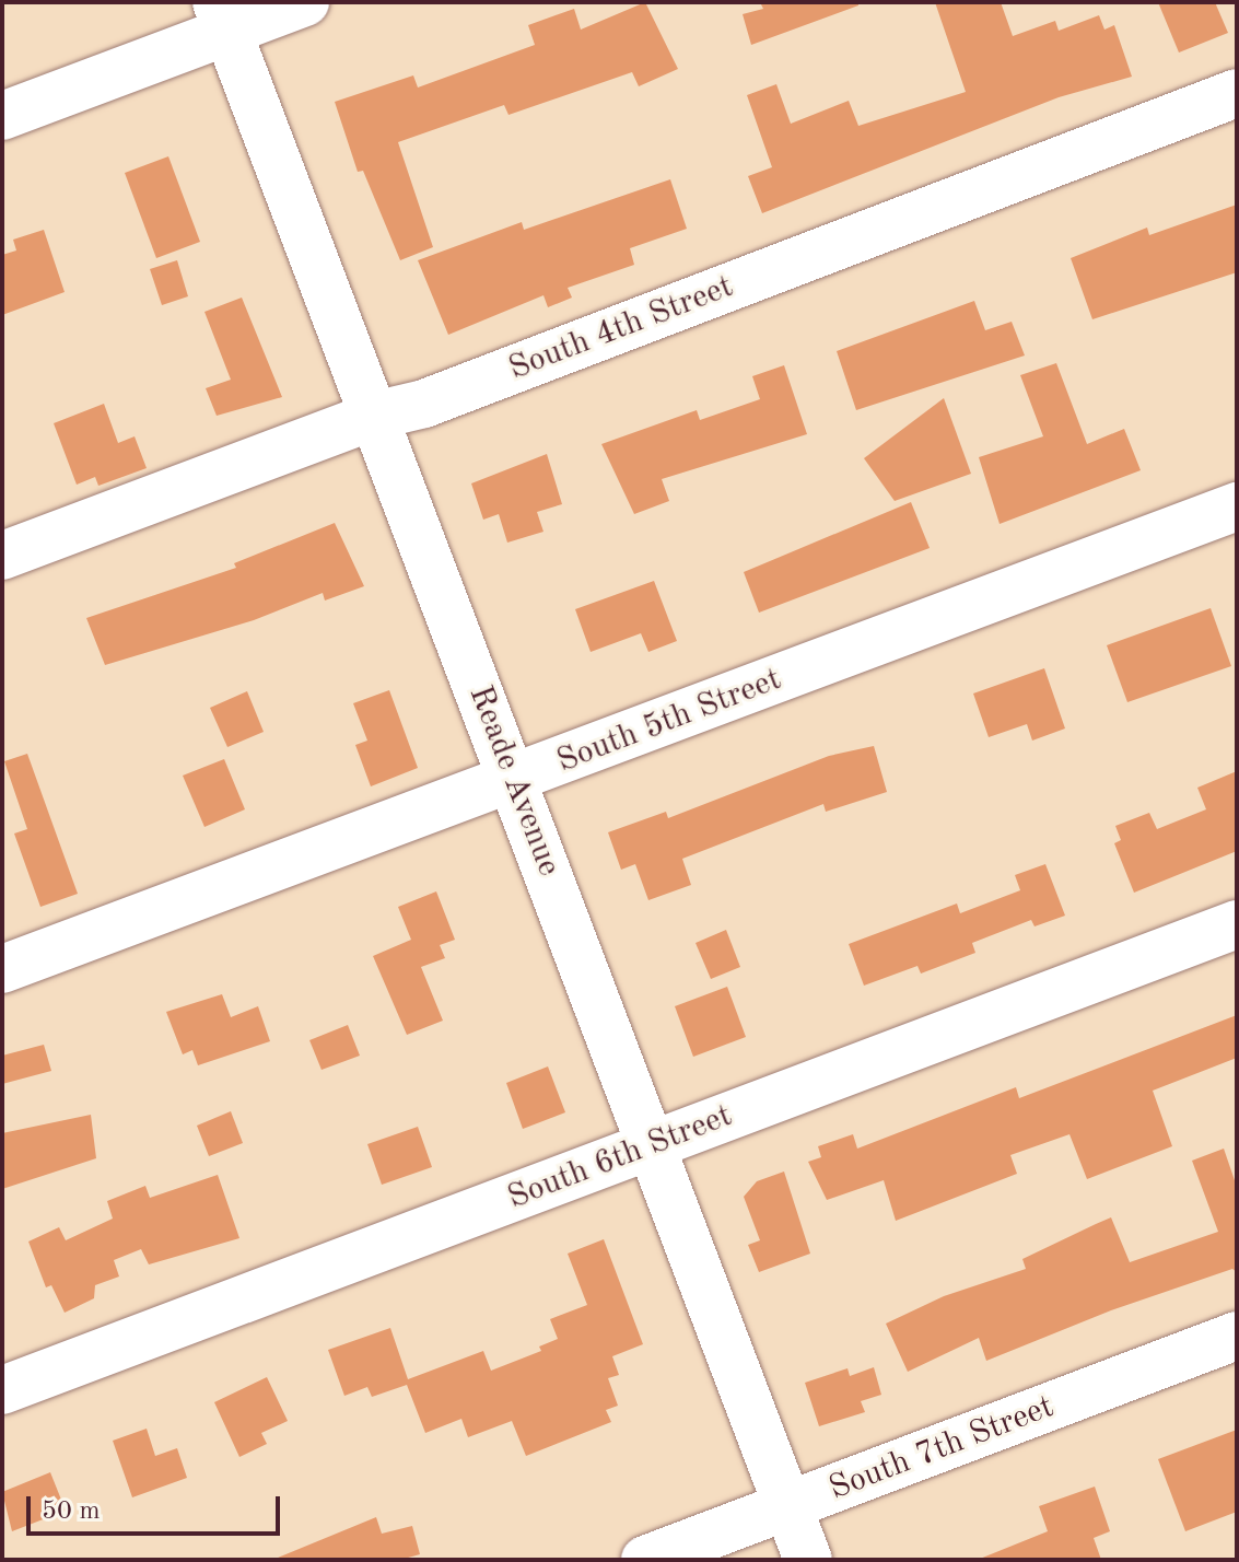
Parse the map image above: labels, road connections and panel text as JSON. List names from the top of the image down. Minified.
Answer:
{"streets":{"street":["South 4th Street","South 5th Street","Reade Avenue","South 6th Street","South 7th Street"]},"crossings":[["South 4th Street","Reade Avenue"],["South 5th Street","Reade Avenue"],["Reade Avenue","South 6th Street"],["Reade Avenue","South 7th Street"]],"scale_bar":"50 m"}
